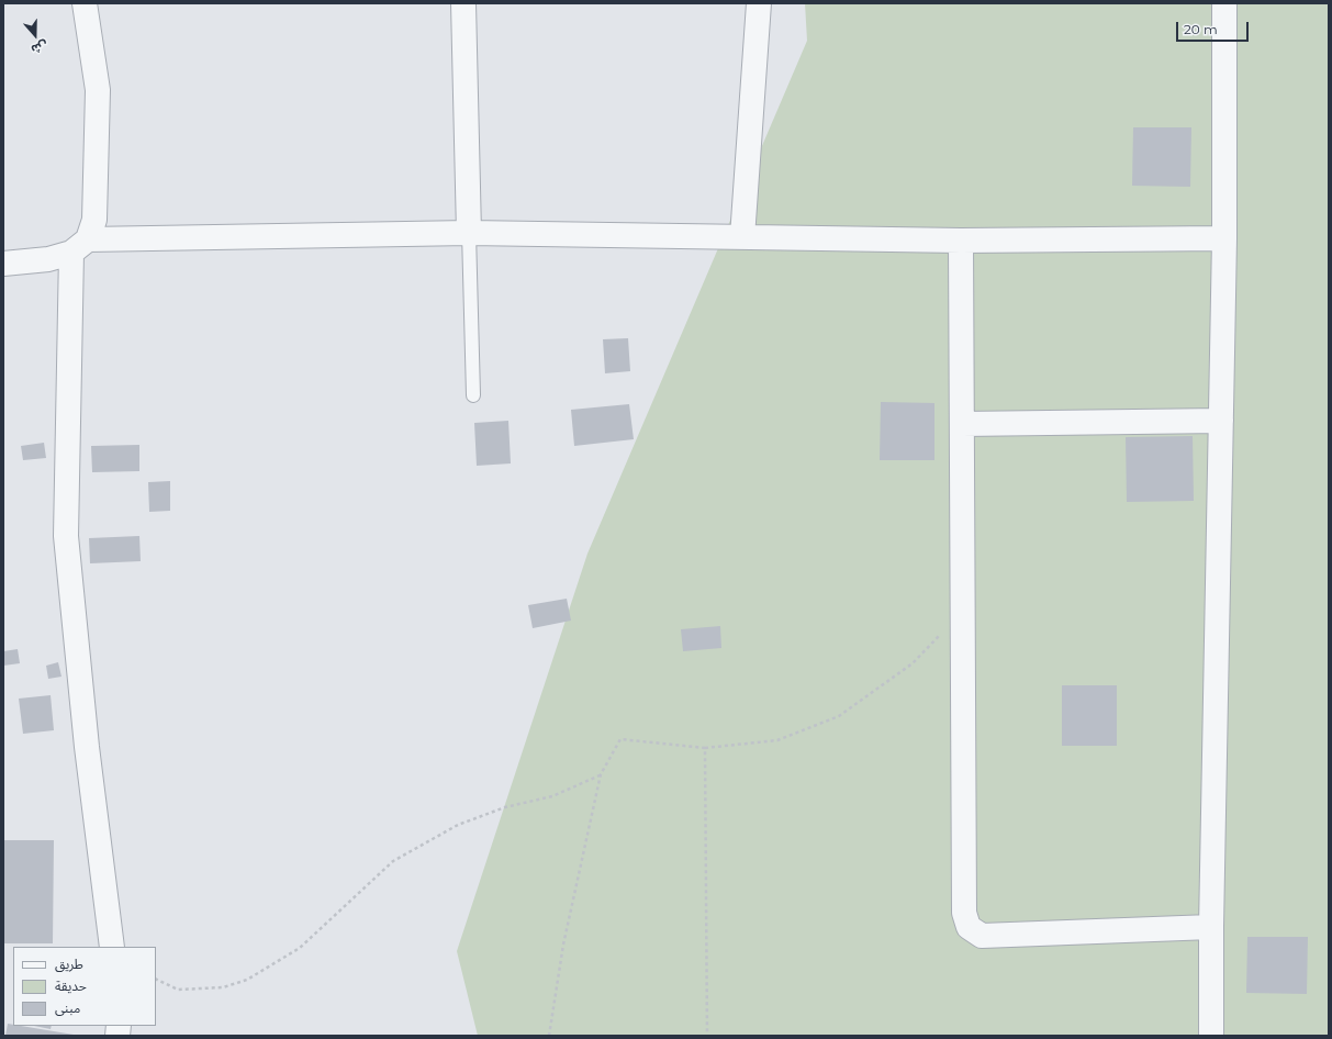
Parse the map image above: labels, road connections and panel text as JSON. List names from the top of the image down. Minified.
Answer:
{"legend":["طريق","حديقة","مبنى"],"scale_bar":"20 m","north":"bottom"}
